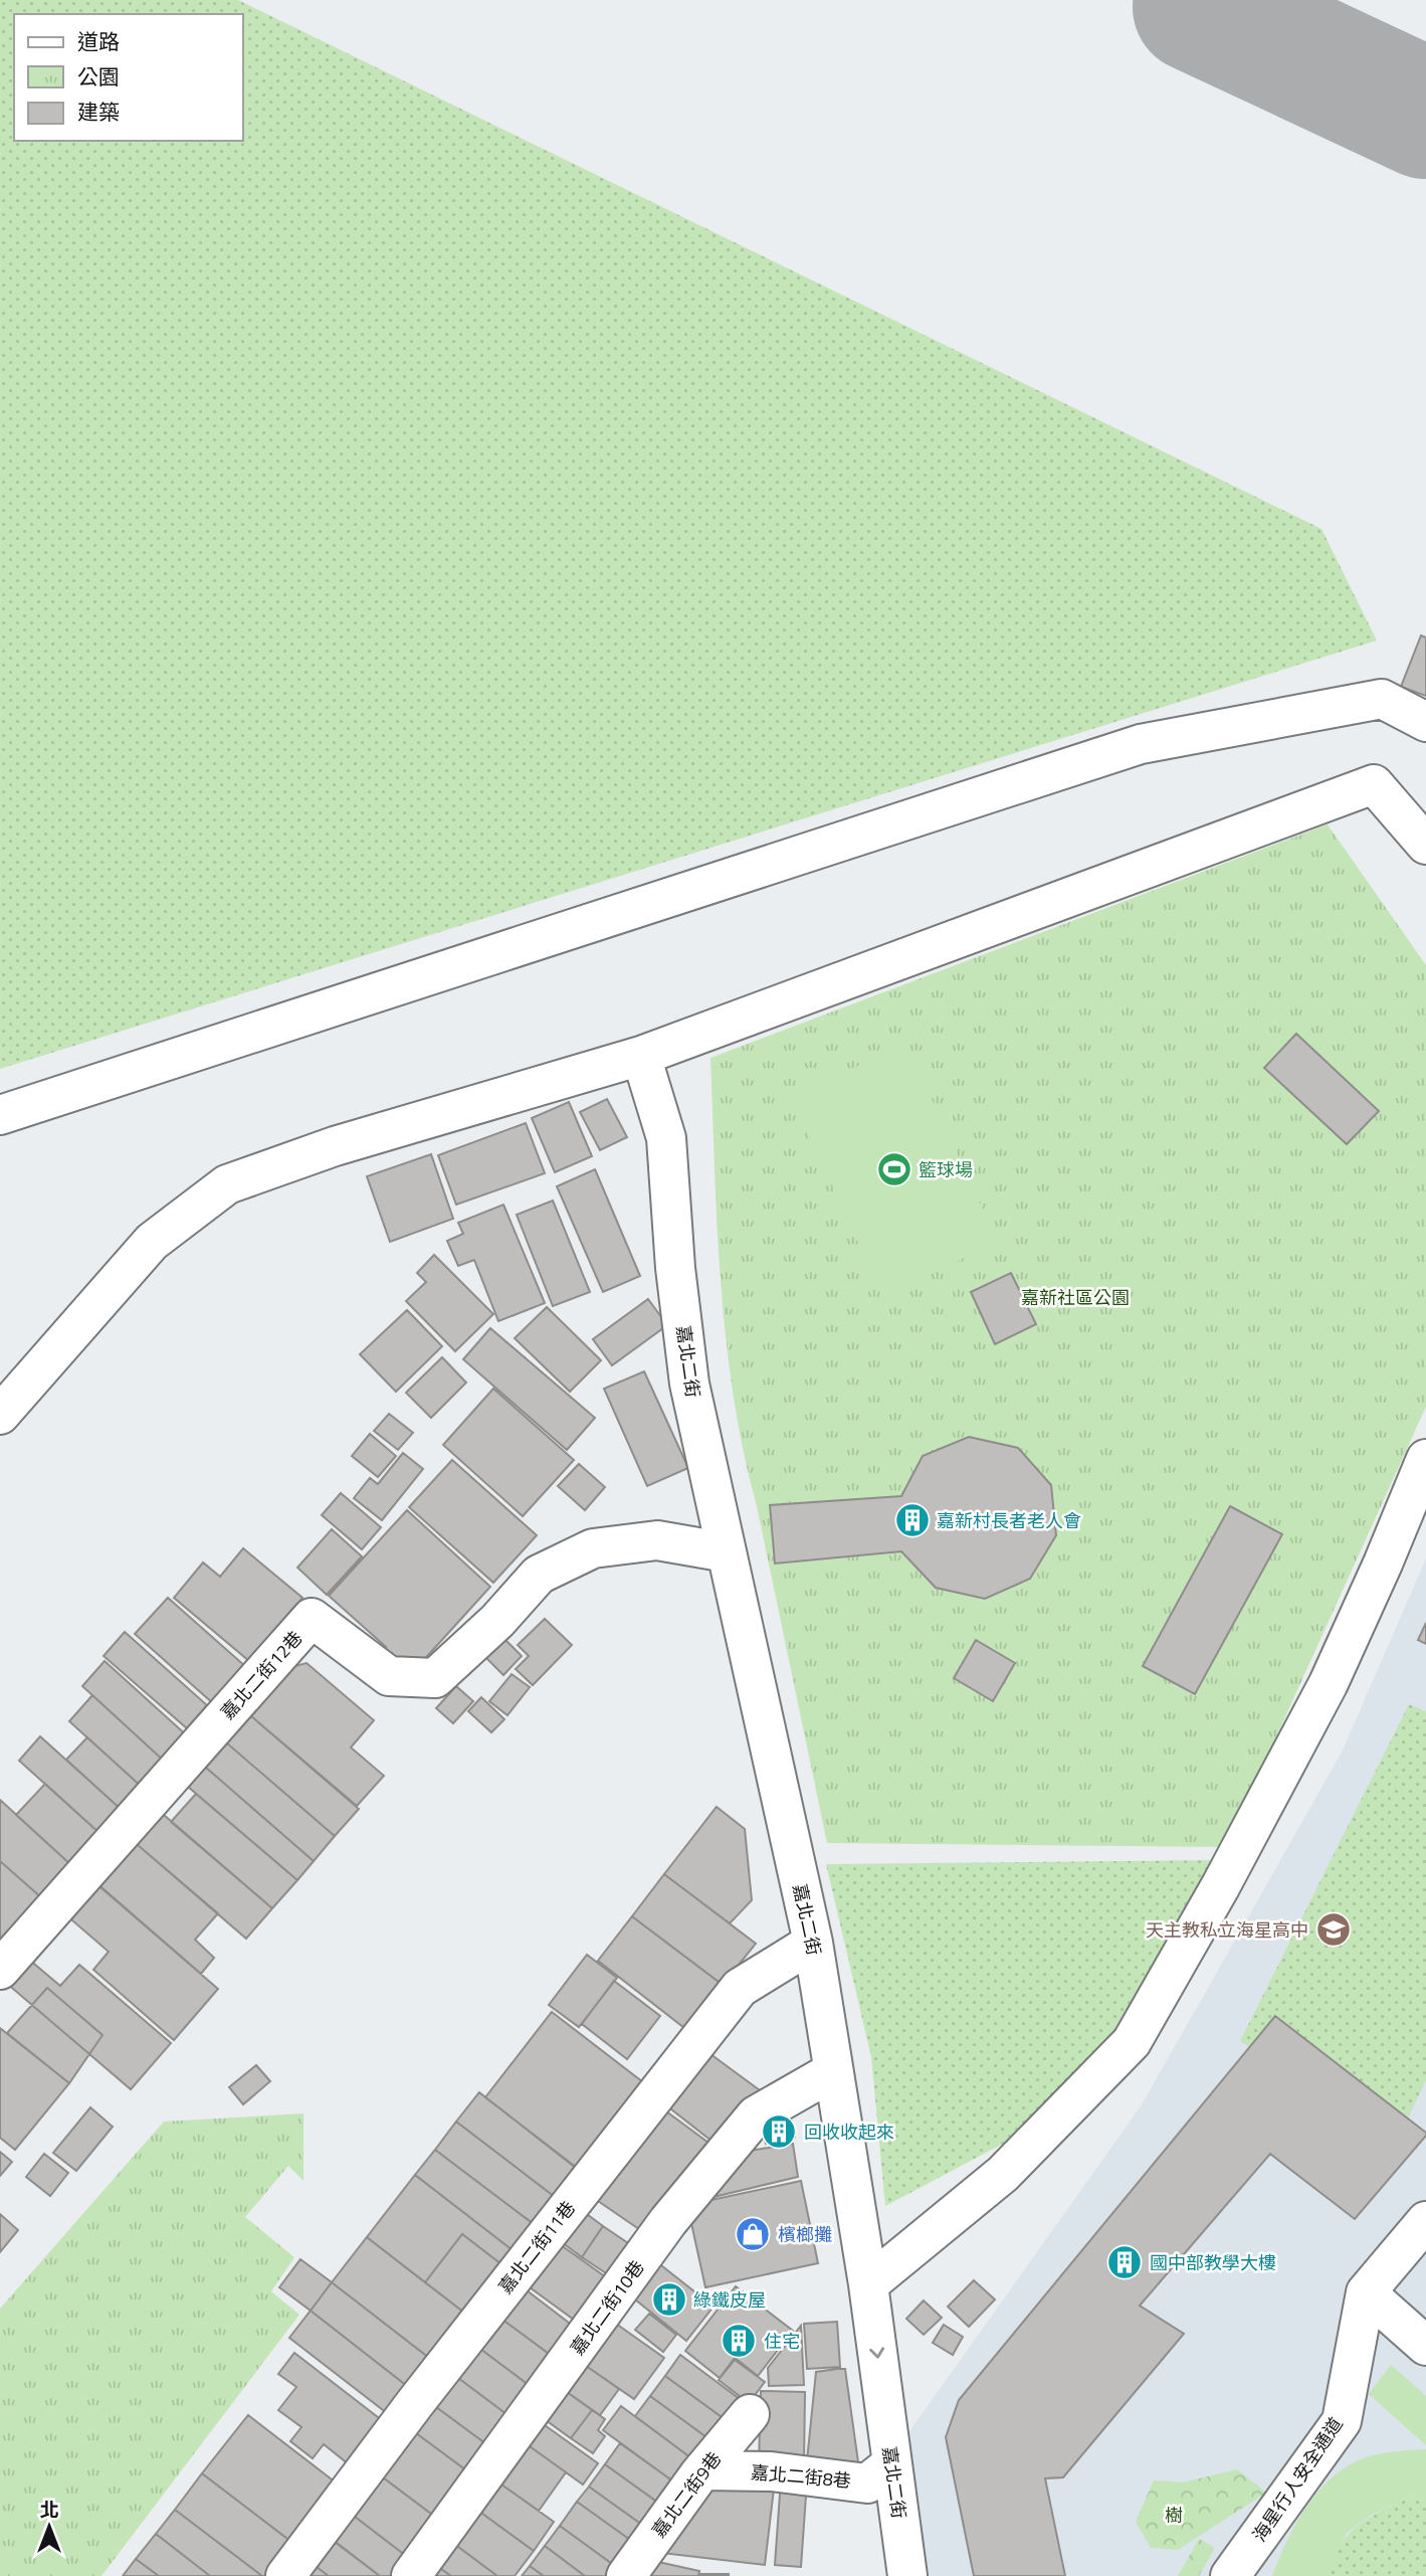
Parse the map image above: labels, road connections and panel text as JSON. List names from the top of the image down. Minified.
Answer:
{"streets":{"street":["嘉北二街","嘉北二街12巷","嘉北二街11巷","嘉北二街10巷","嘉北二街8巷","海星行人安全通道","嘉北二街9巷"]},"crossings":[["嘉北二街","嘉北二街12巷"],["嘉北二街","嘉北二街11巷"],["嘉北二街","嘉北二街10巷"],["嘉北二街","嘉北二街8巷"],["嘉北二街8巷","嘉北二街9巷"]],"parks":["嘉新社區公園","樹"],"places":{"sports":["籃球場"],"building":["嘉新村長者老人會","回收收起來","國中部教學大樓","綠鐵皮屋","住宅"],"school or university":["天主教私立海星高中"],"shop":["檳榔攤"]},"legend":["道路","公園","建築"],"north":"top"}
